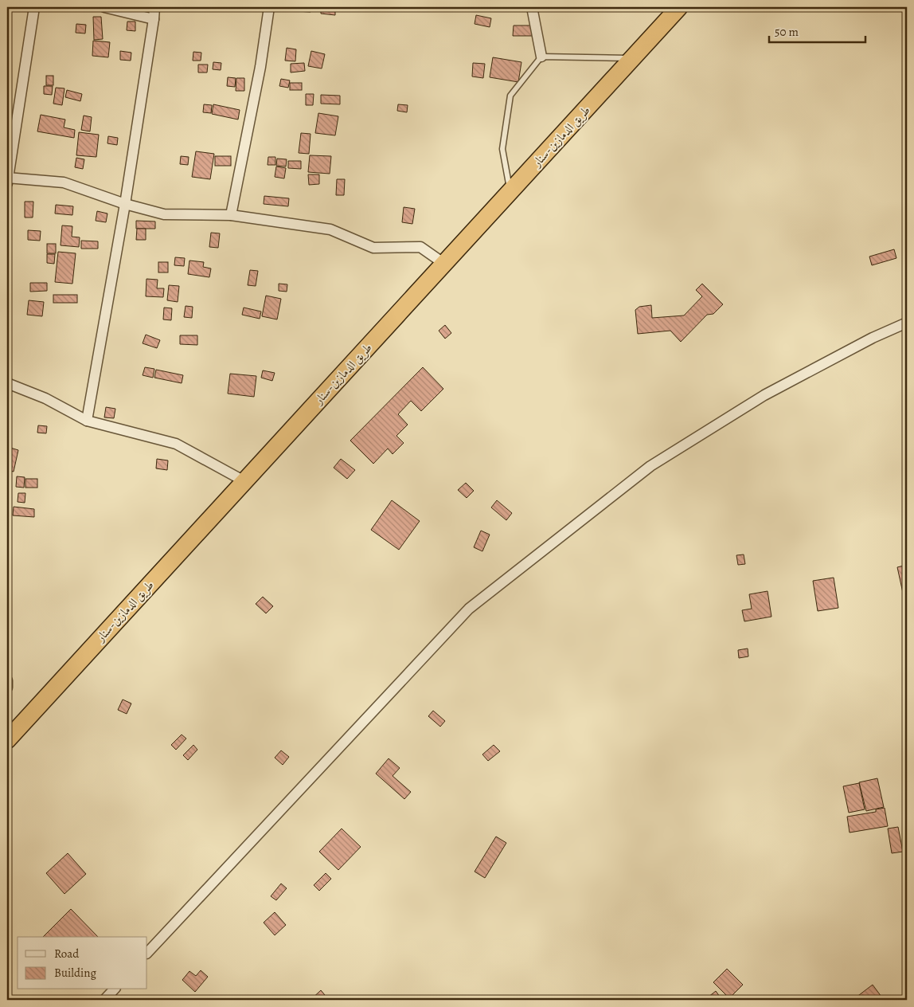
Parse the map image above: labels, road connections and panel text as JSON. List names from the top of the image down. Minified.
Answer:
{"streets":{"highway":["طريق الدمازين-سنار"]},"legend":["Road","Building"],"scale_bar":"50 m"}
